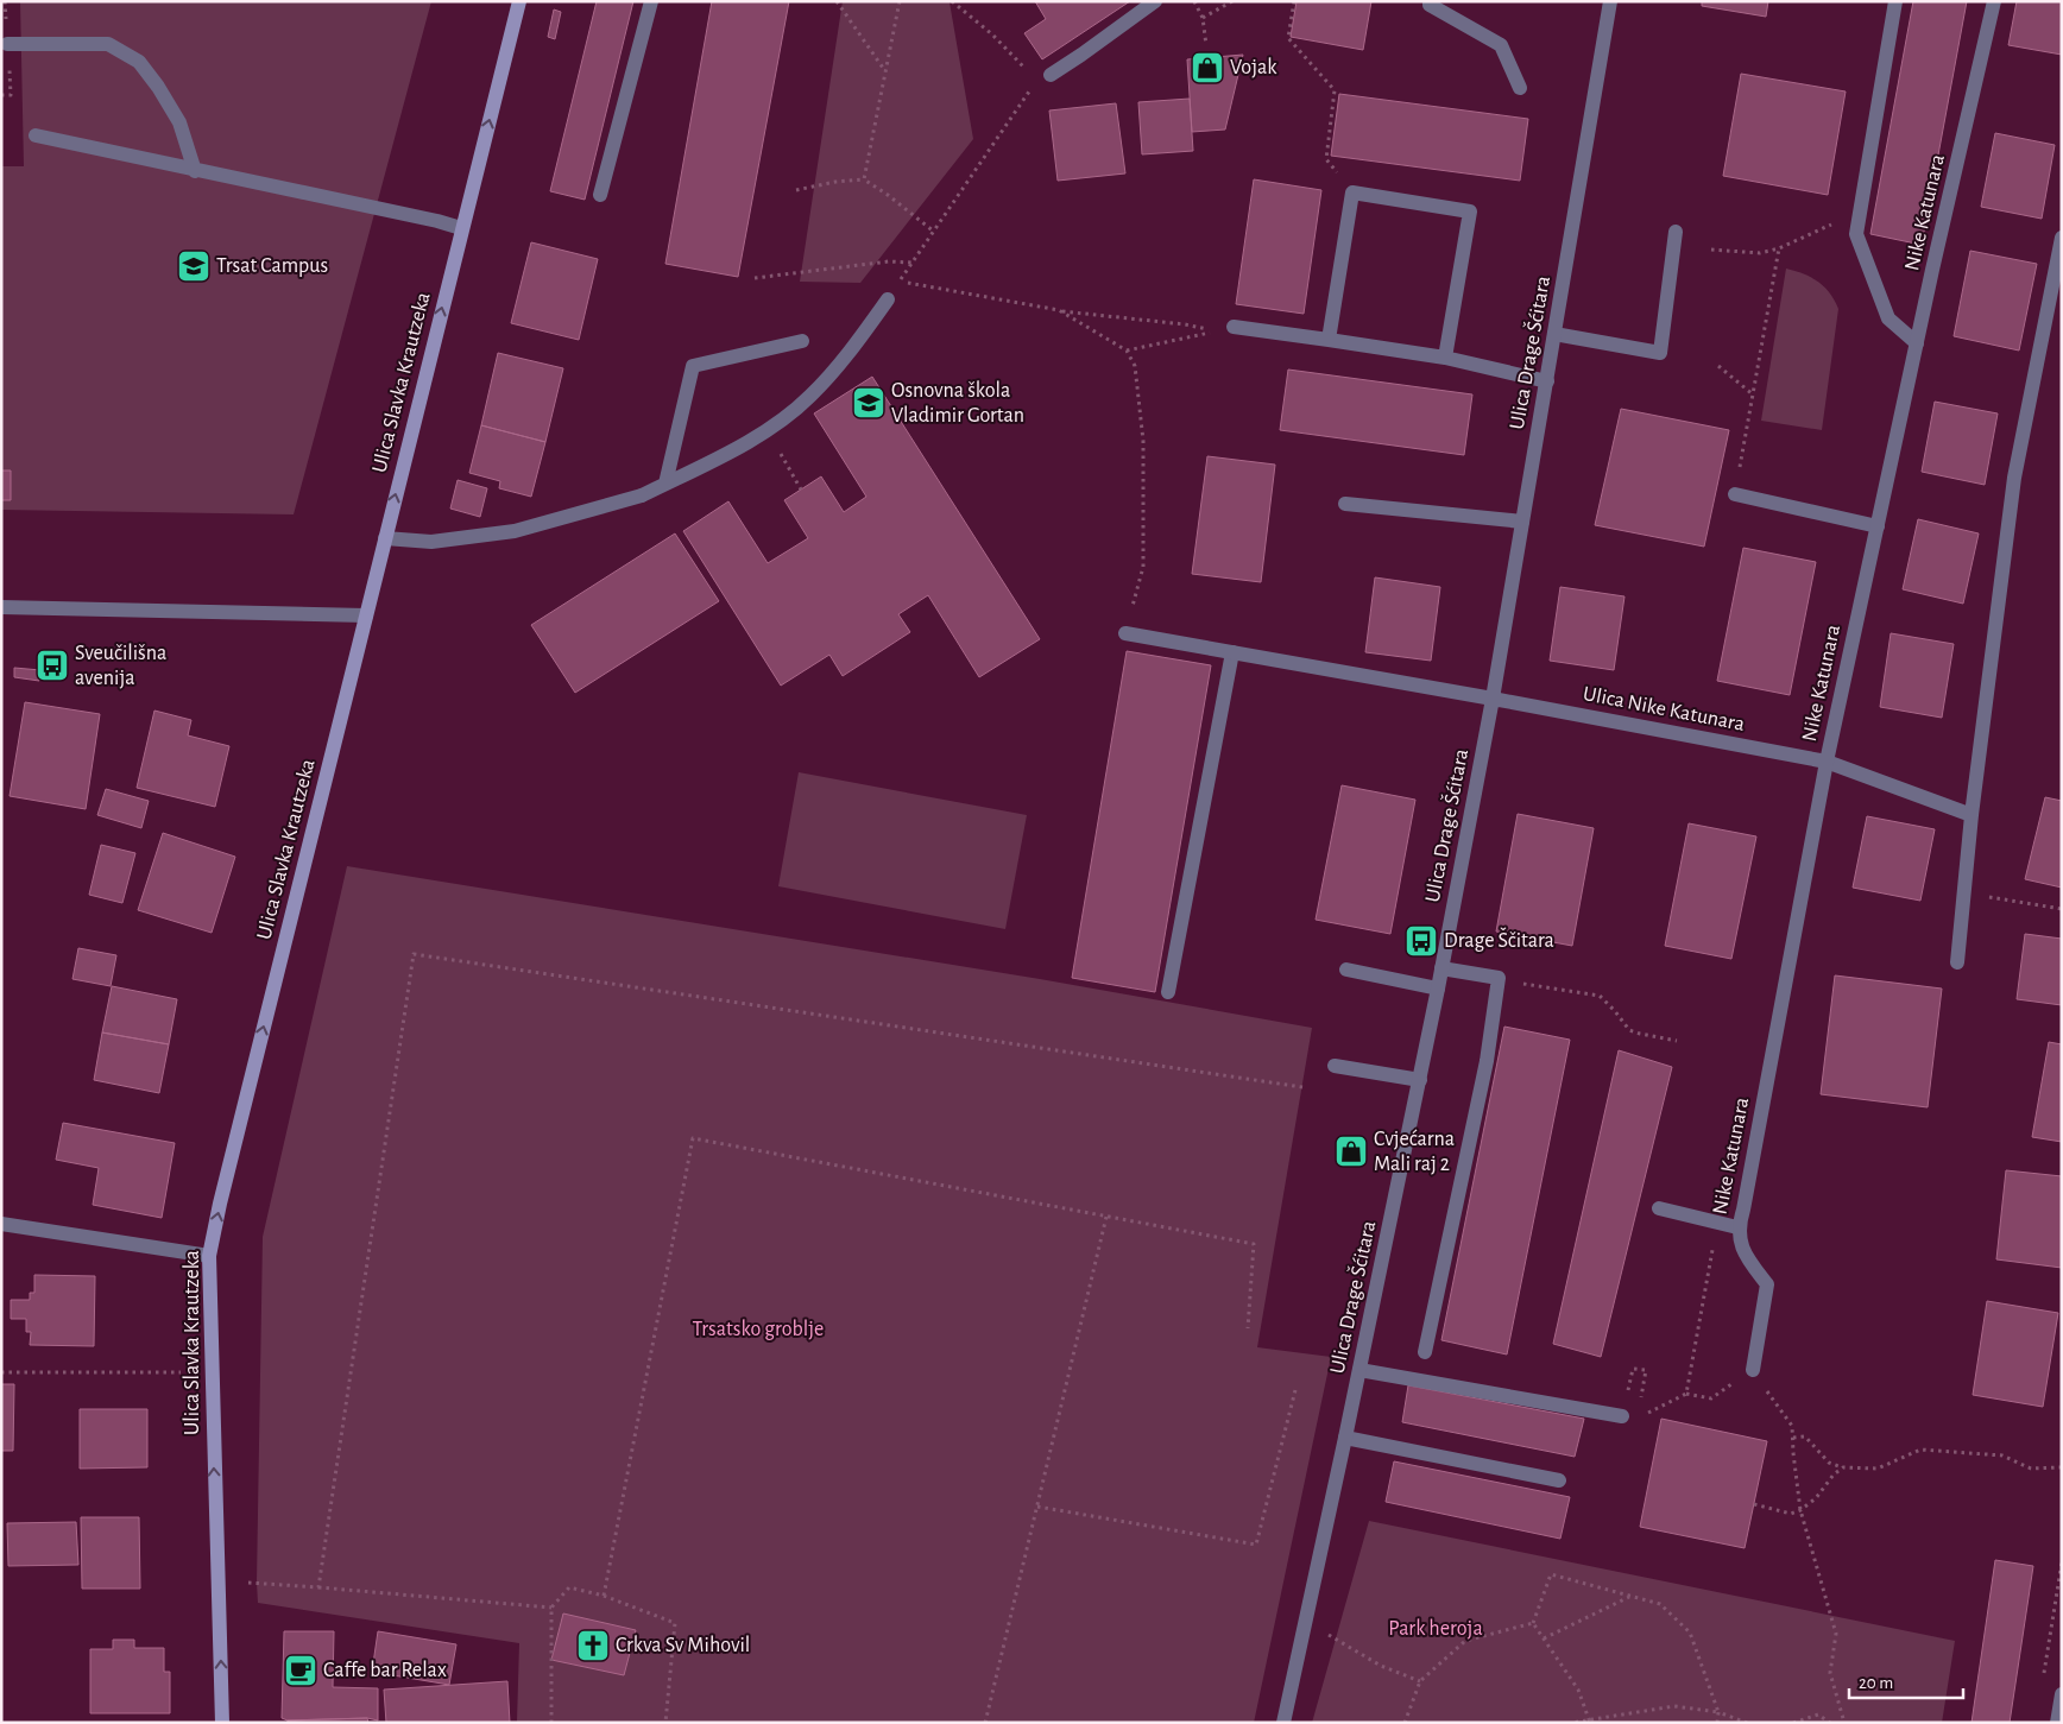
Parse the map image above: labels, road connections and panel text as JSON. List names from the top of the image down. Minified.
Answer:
{"streets":{"street":["Nike Katunara","Ulica Drage Šćitara","Ulica Slavka Krautzeka","Ulica Nike Katunara"]},"crossings":[["Nike Katunara","Ulica Nike Katunara"],["Ulica Drage Šćitara","Ulica Nike Katunara"]],"one_way":["Ulica Slavka Krautzeka"],"parks":["Trsatsko groblje","Park heroja"],"places":{"shop":["Vojak","Cvjećarna Mali raj 2"],"school or university":["Trsat Campus","Osnovna škola Vladimir Gortan"],"bus stop":["Sveučilišna avenija","Drage Ščitara"],"church":["Crkva Sv Mihovil"],"cafe":["Caffe bar Relax"]},"scale_bar":"20 m"}
